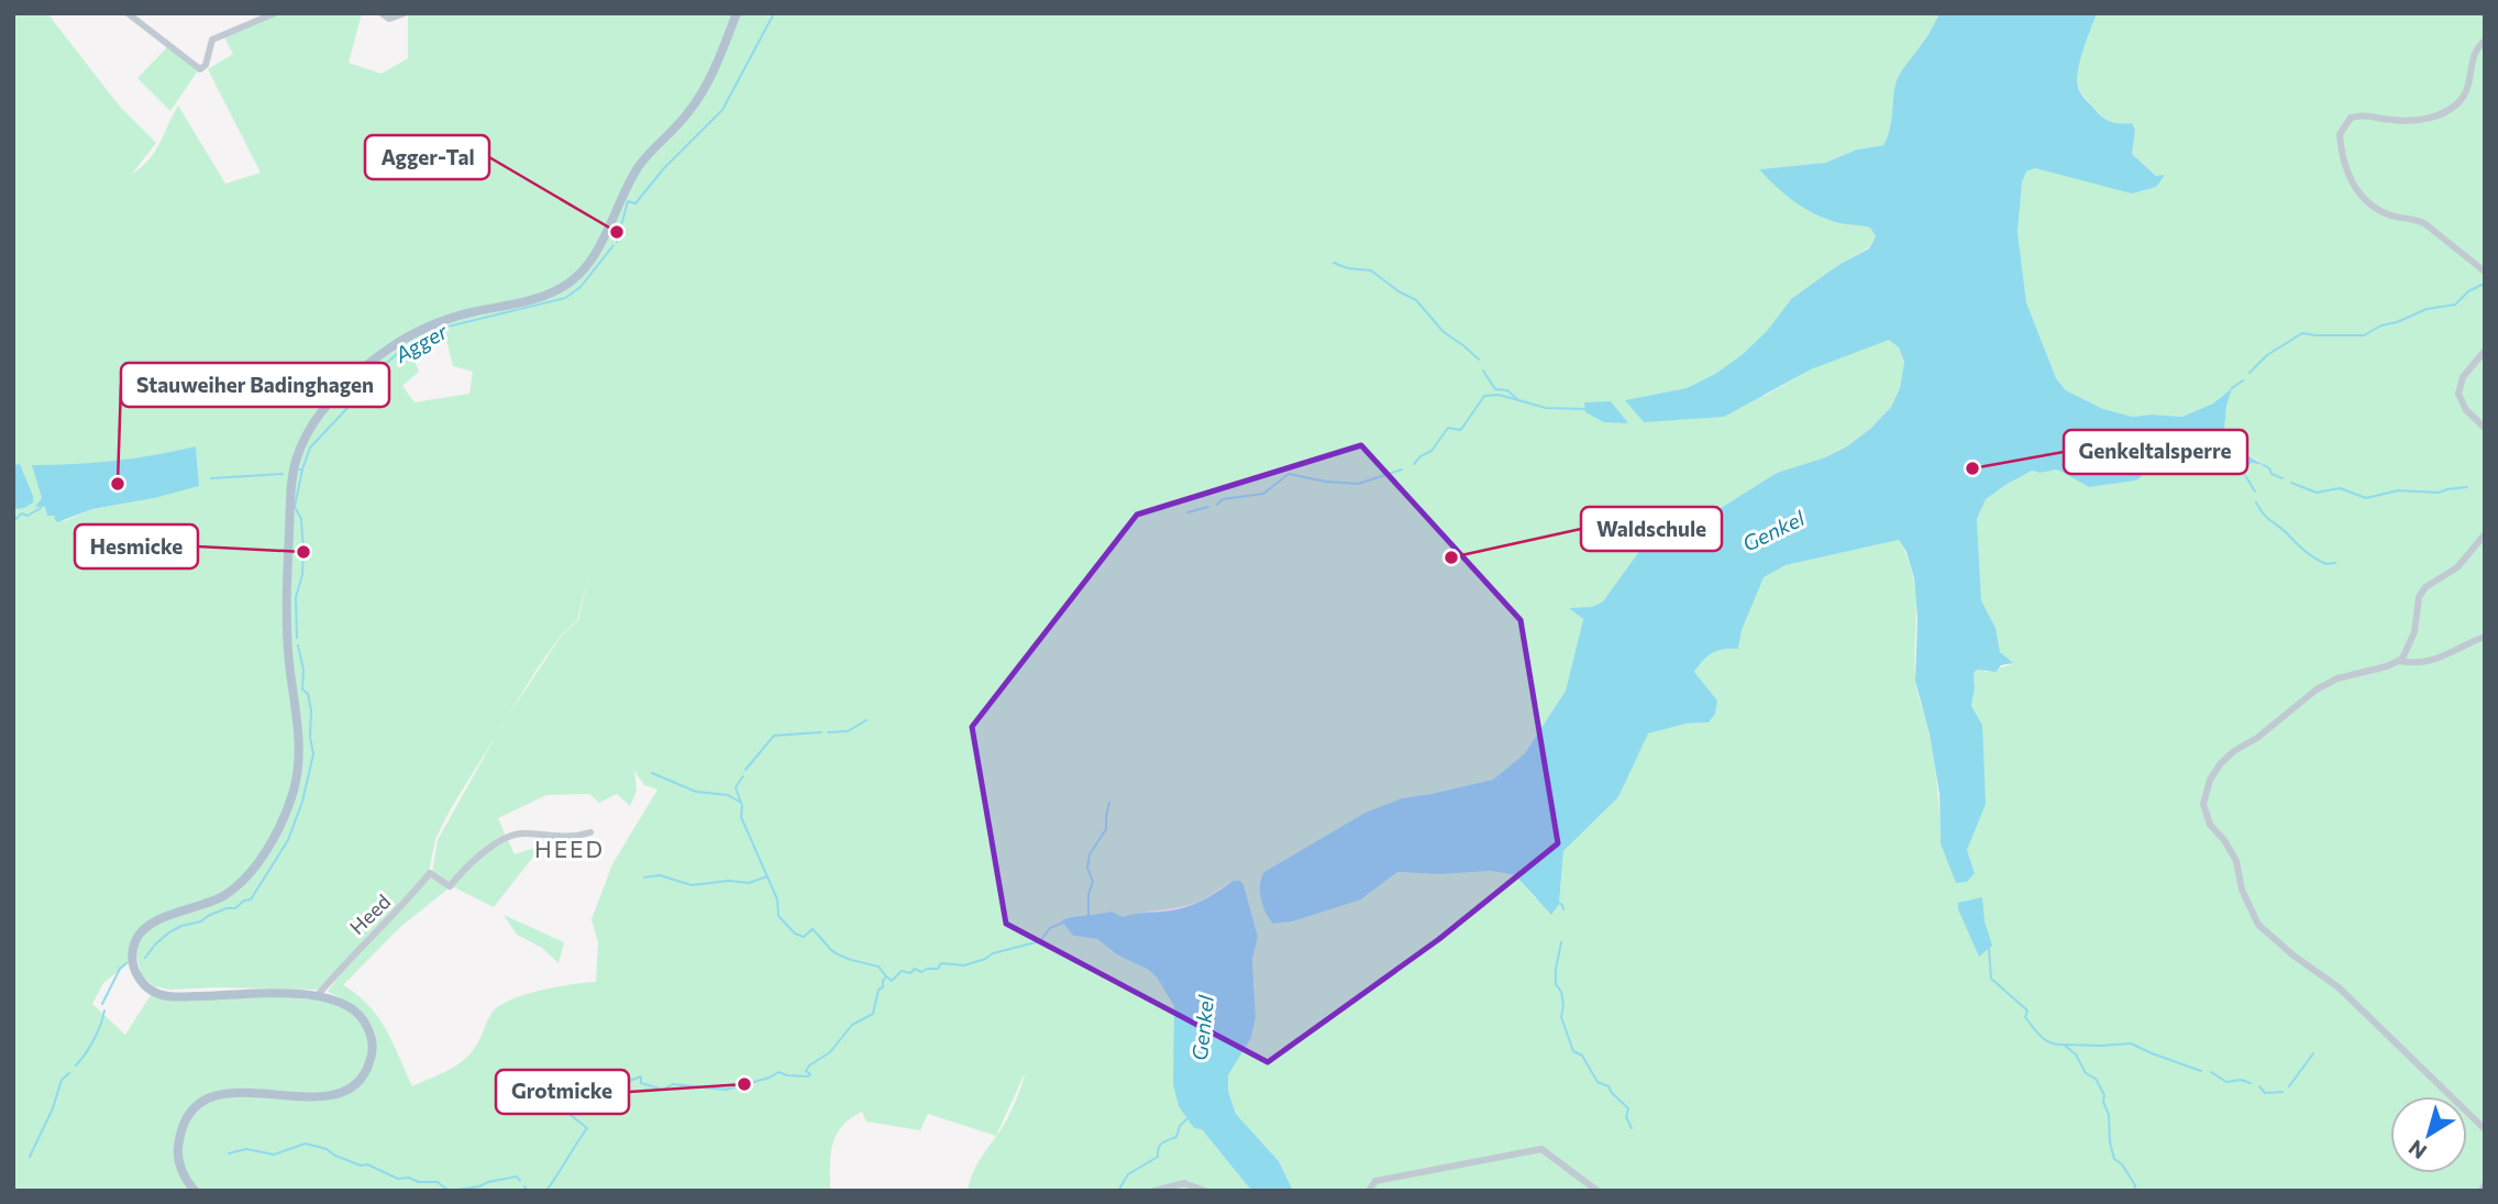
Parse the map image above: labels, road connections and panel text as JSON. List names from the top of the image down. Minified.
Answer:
{"streets":{"street":["Heed"]},"districts":["HEED"],"water":["Agger","Genkel"],"places":["Agger-Tal","Genkeltalsperre","Stauweiher Badinghagen","Hesmicke","Waldschule","Grotmicke"],"north":"bottom left"}
